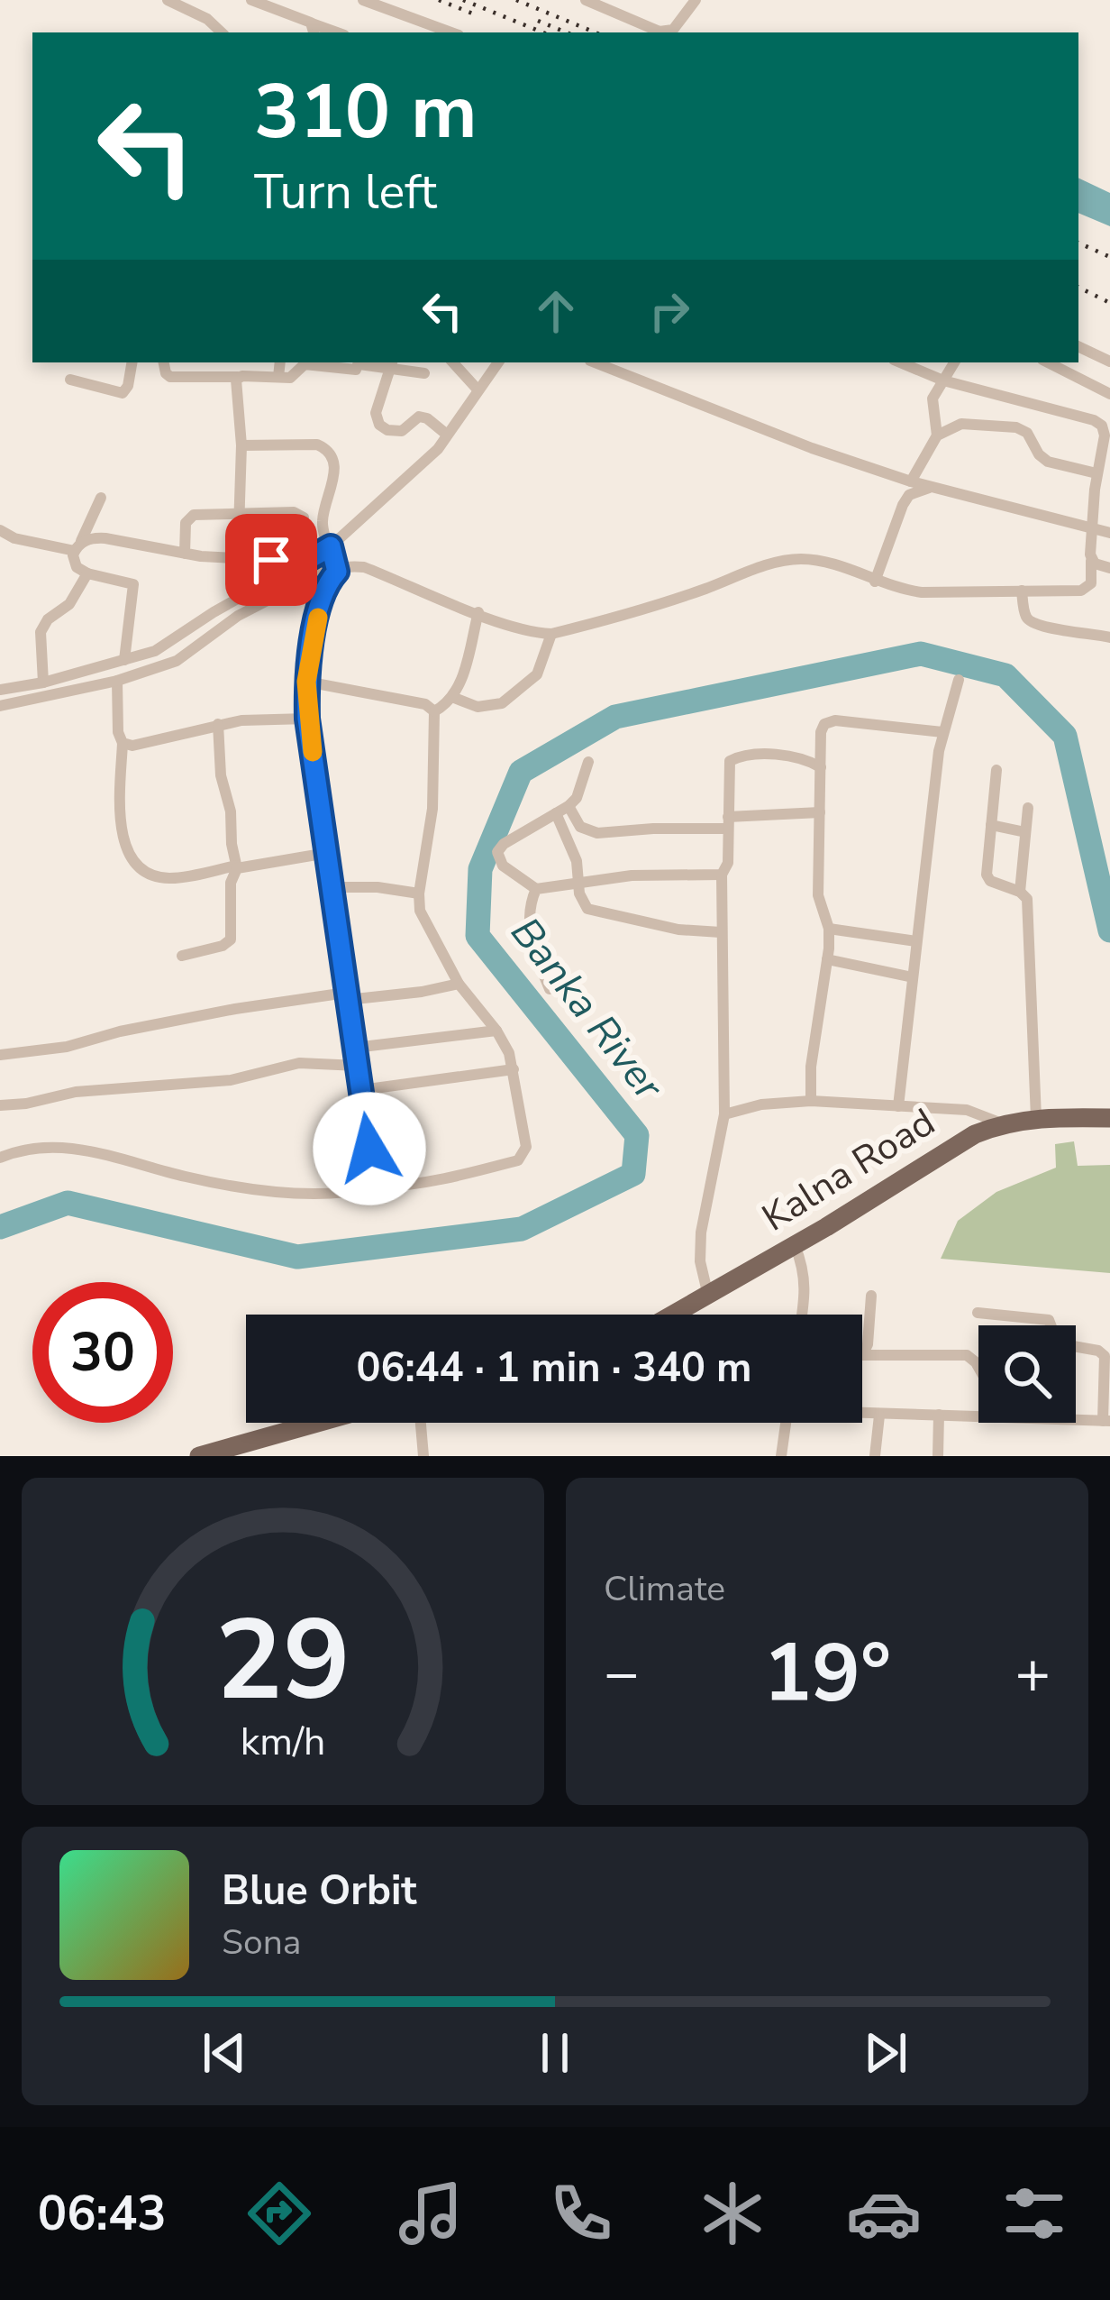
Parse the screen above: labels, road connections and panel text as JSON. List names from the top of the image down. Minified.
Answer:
{"streets":{"main road":["Kalna Road"]},"water":["Banka River"],"page":{"turn":["310 m","Turn left"],"limit":"30","trip":"06:44 · 1 min · 340 m","tile":"Climate","heat":["−","19°","+"],"song":["Blue Orbit","Sona"],"tabs":"06:43","gauge":["29","km/h"]}}
